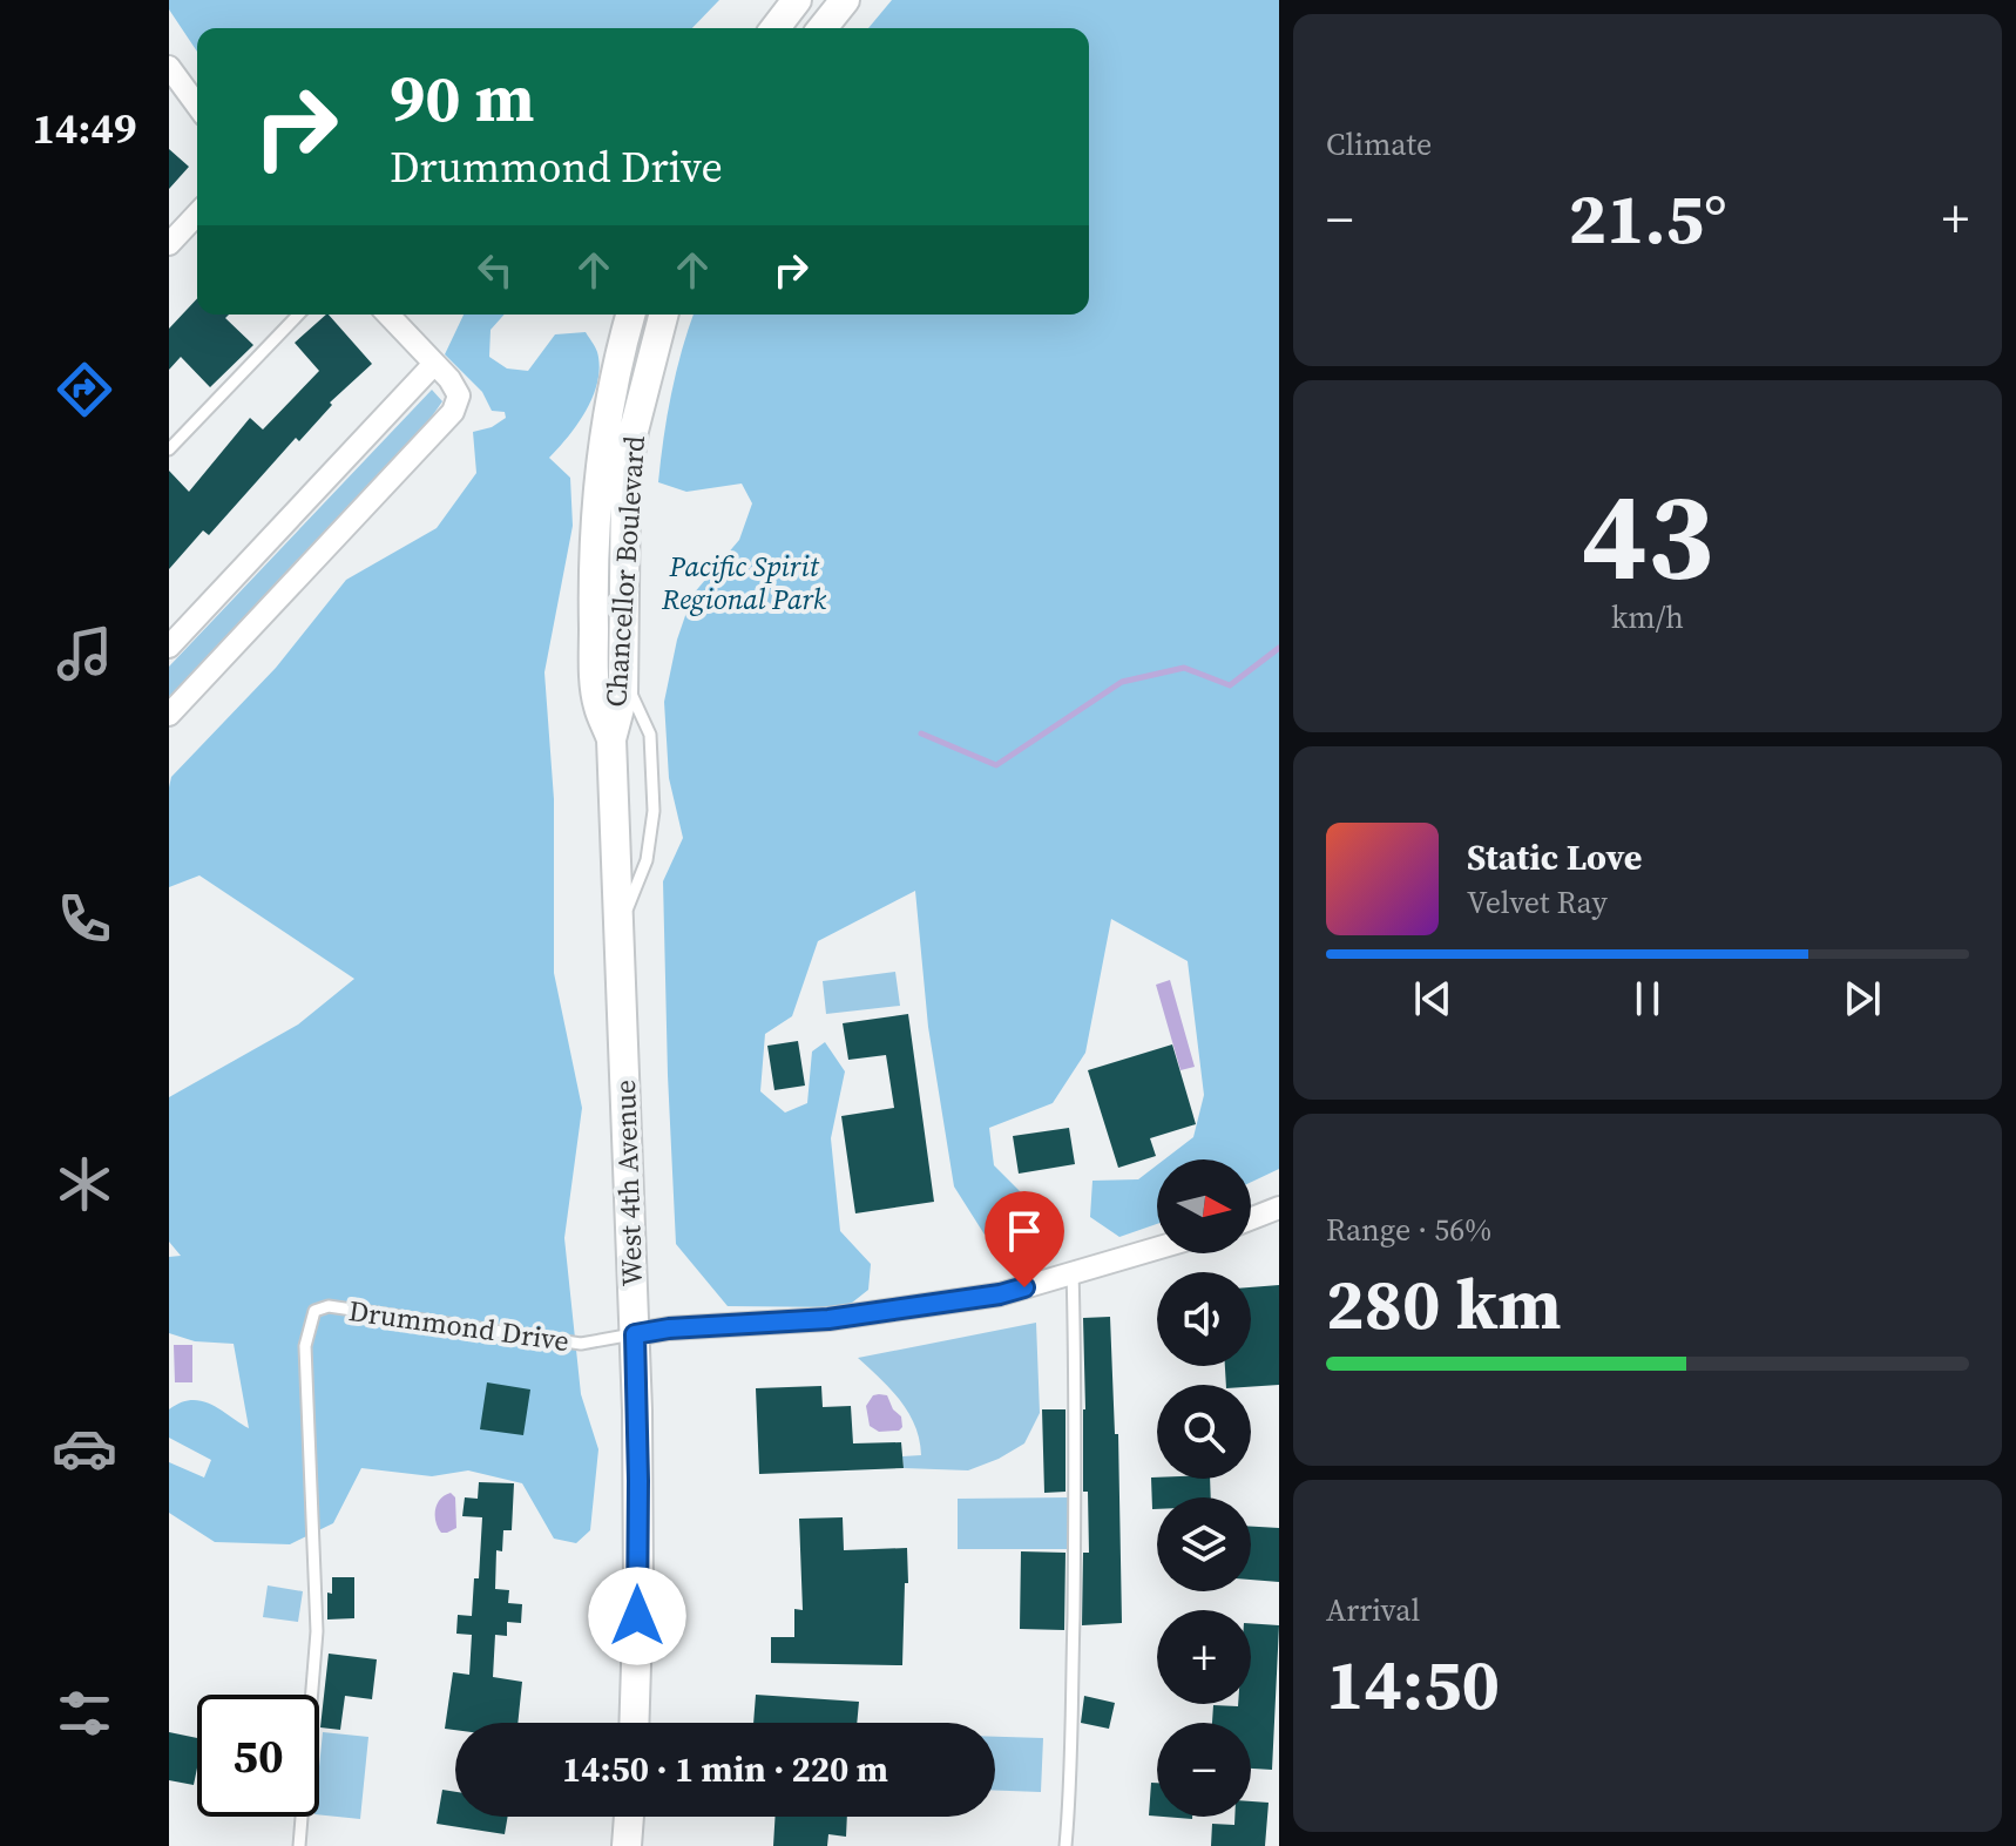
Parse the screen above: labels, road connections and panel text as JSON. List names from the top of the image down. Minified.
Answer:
{"streets":{"main road":["Chancellor Boulevard","West 4th Avenue"],"street":["Drummond Drive"]},"crossings":[["Chancellor Boulevard","West 4th Avenue"],["West 4th Avenue","Drummond Drive"]],"parks":["Pacific Spirit Regional Park"],"north":"right","page":{"tabs":"14:49","tile":["Climate",["43","km/h"],["Range · 56%","280 km"],["Arrival","14:50"]],"turn":["90 m","Drummond Drive"],"heat":["−","21.5°","+"],"song":["Static Love","Velvet Ray"],"map_buttons":["+","−"],"limit":"50","trip":"14:50 · 1 min · 220 m"}}
